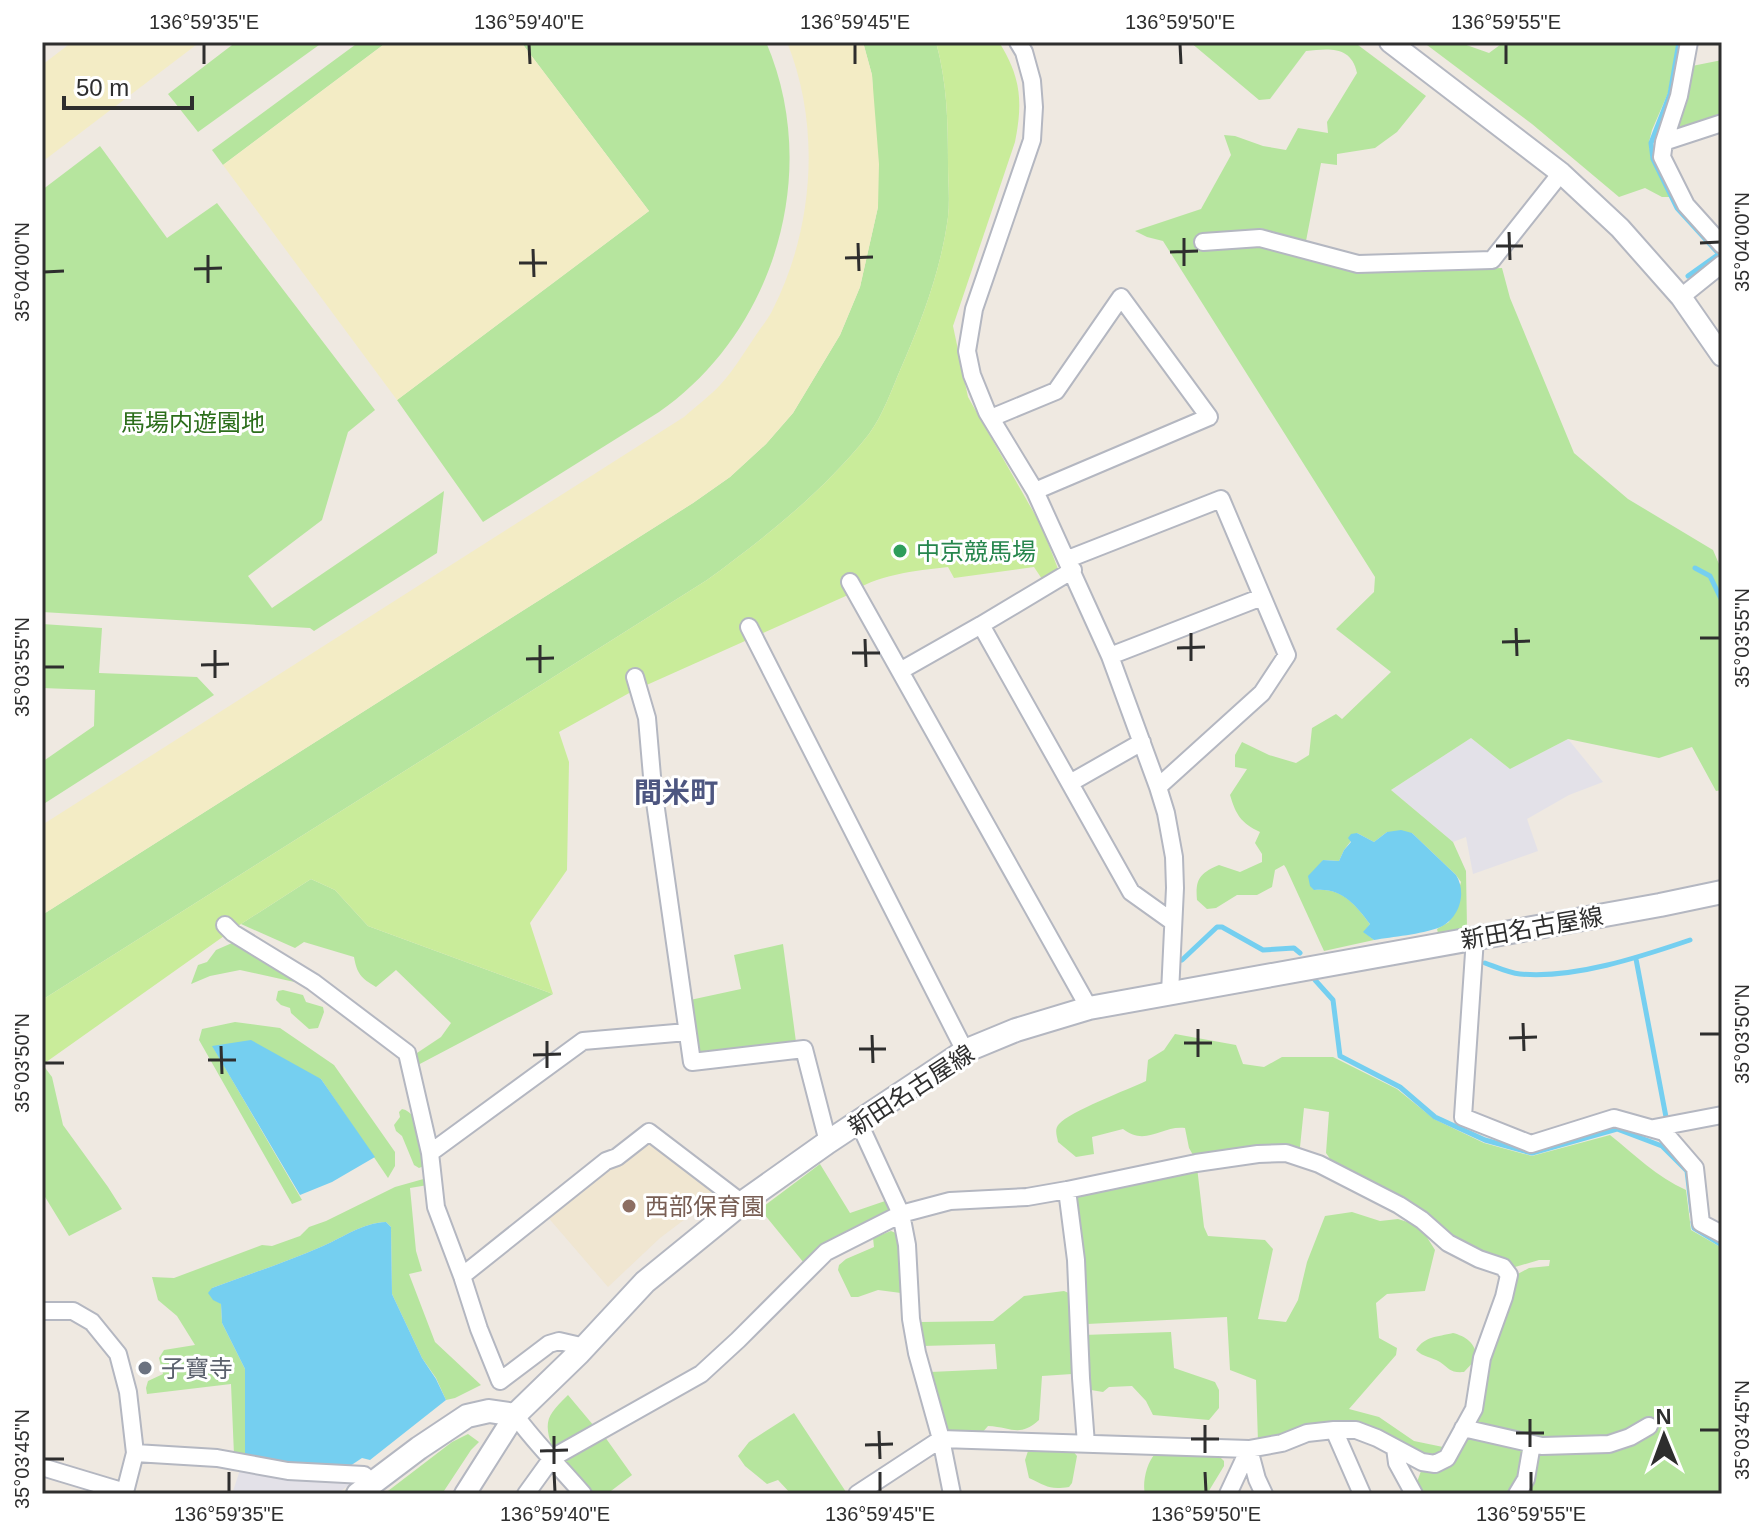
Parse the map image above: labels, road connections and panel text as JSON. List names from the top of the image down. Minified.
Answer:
{"streets":{"main road":["新田名古屋線"]},"districts":["間米町"],"parks":["馬場内遊園地"],"places":["中京競馬場","西部保育園","子寶寺"],"scale_bar":"50 m","north":"top","coordinates":["136°59'35\"E","136°59'40\"E","136°59'45\"E","136°59'50\"E","136°59'55\"E","35°04'00\"N","35°03'55\"N","35°03'50\"N","35°03'45\"N"]}
